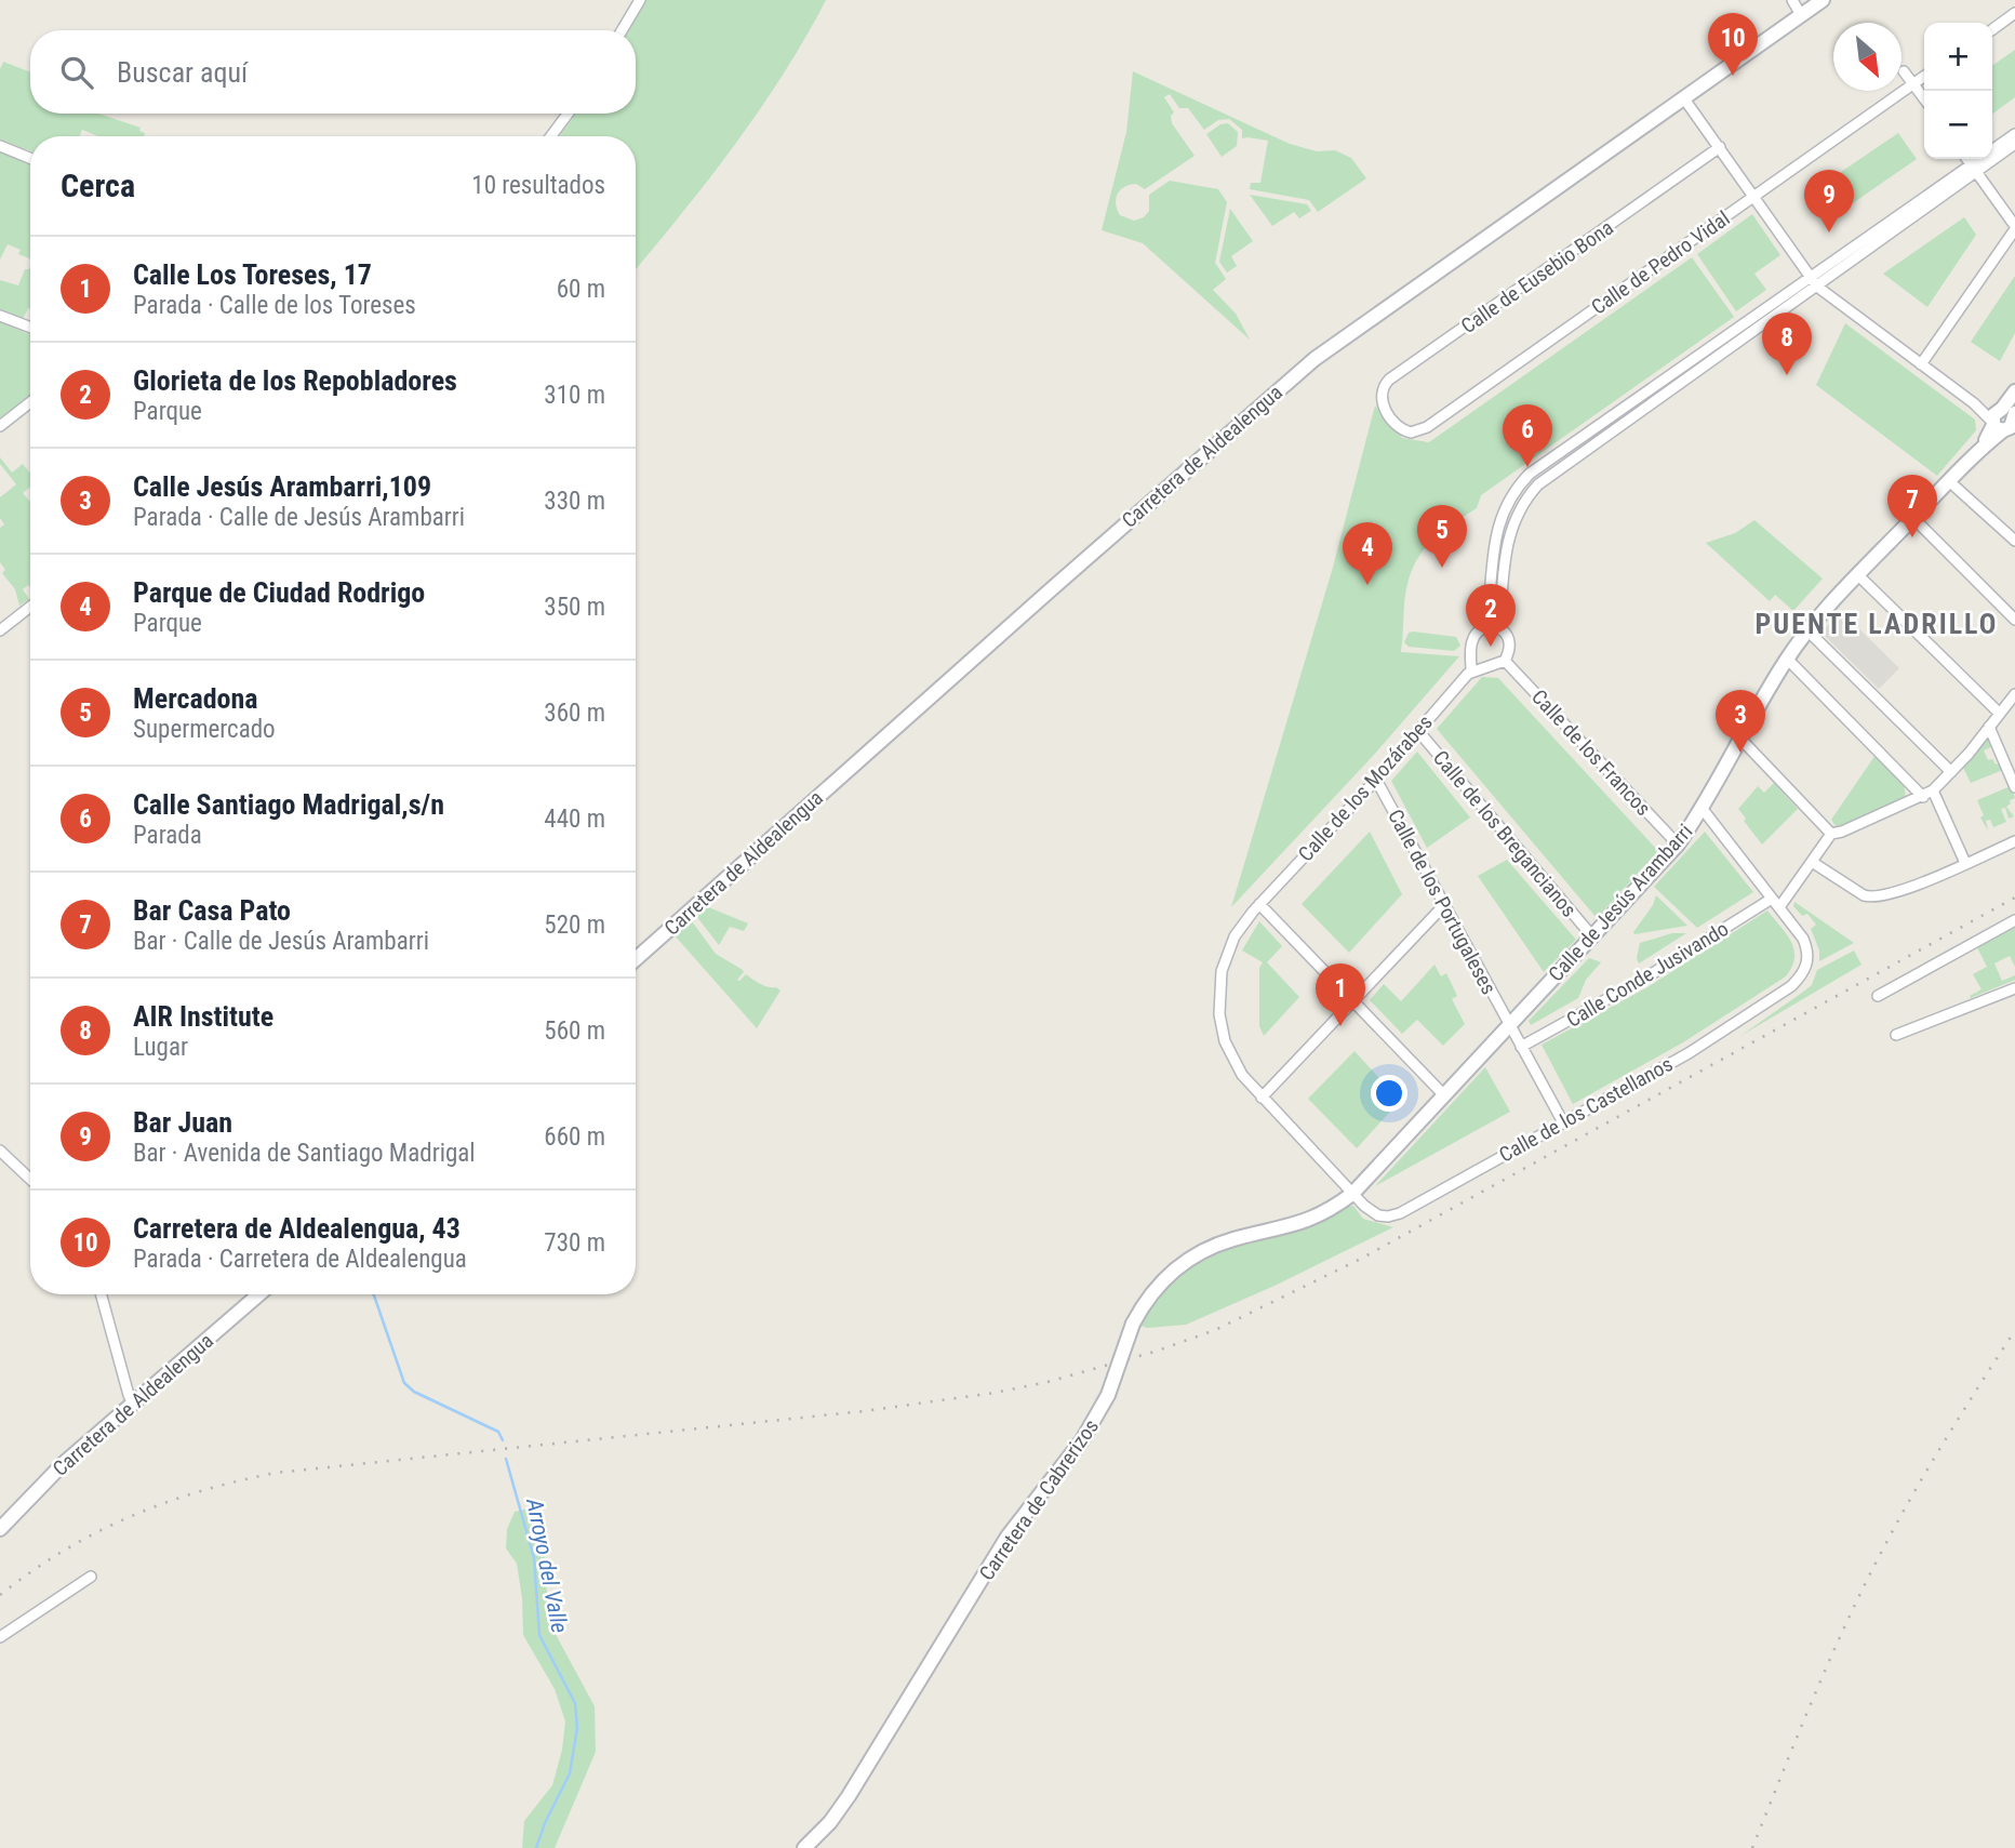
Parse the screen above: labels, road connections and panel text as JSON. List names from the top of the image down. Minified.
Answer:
{"streets":{"street":["Calle de Pedro Vidal","Calle de Eusebio Bona","Carretera de Aldealengua","Calle de los Francos","Calle de los Mozárabes","Calle de los Bregancianos","Calle de los Portugaleses","Calle de Jesús Arambarri","Calle Conde Jusivando","Calle de los Castellanos","Carretera de Cabrerizos"]},"crossings":[["Calle de Pedro Vidal","Calle de Eusebio Bona"],["Calle de los Francos","Calle de Jesús Arambarri"],["Calle de los Mozárabes","Calle de los Bregancianos"],["Calle de los Mozárabes","Calle de los Portugaleses"],["Calle de los Mozárabes","Calle de los Castellanos"],["Calle de los Bregancianos","Calle de Jesús Arambarri"],["Calle de los Portugaleses","Calle de Jesús Arambarri"],["Calle de los Portugaleses","Calle Conde Jusivando"],["Calle de los Portugaleses","Calle de los Castellanos"],["Calle de Jesús Arambarri","Calle de los Castellanos"],["Calle de Jesús Arambarri","Carretera de Cabrerizos"],["Calle de los Castellanos","Carretera de Cabrerizos"]],"districts":["PUENTE LADRILLO"],"water":["Arroyo del Valle"],"north":"bottom right","page":{"pins":["10","9","8","6","7","5","4","2","3","1"],"map_buttons":["+","−"],"search":"Buscar aquí","heading":["Cerca","10 resultados"],"list":[{"mark":"1","name":"Calle Los Toreses, 17","note":"Parada · Calle de los Toreses","value":"60 m"},{"mark":"2","name":"Glorieta de los Repobladores","note":"Parque","value":"310 m"},{"mark":"3","name":"Calle Jesús Arambarri,109","note":"Parada · Calle de Jesús Arambarri","value":"330 m"},{"mark":"4","name":"Parque de Ciudad Rodrigo","note":"Parque","value":"350 m"},{"mark":"5","name":"Mercadona","note":"Supermercado","value":"360 m"},{"mark":"6","name":"Calle Santiago Madrigal,s/n","note":"Parada","value":"440 m"},{"mark":"7","name":"Bar Casa Pato","note":"Bar · Calle de Jesús Arambarri","value":"520 m"},{"mark":"8","name":"AIR Institute","note":"Lugar","value":"560 m"},{"mark":"9","name":"Bar Juan","note":"Bar · Avenida de Santiago Madrigal","value":"660 m"},{"mark":"10","name":"Carretera de Aldealengua, 43","note":"Parada · Carretera de Aldealengua","value":"730 m"}]}}
